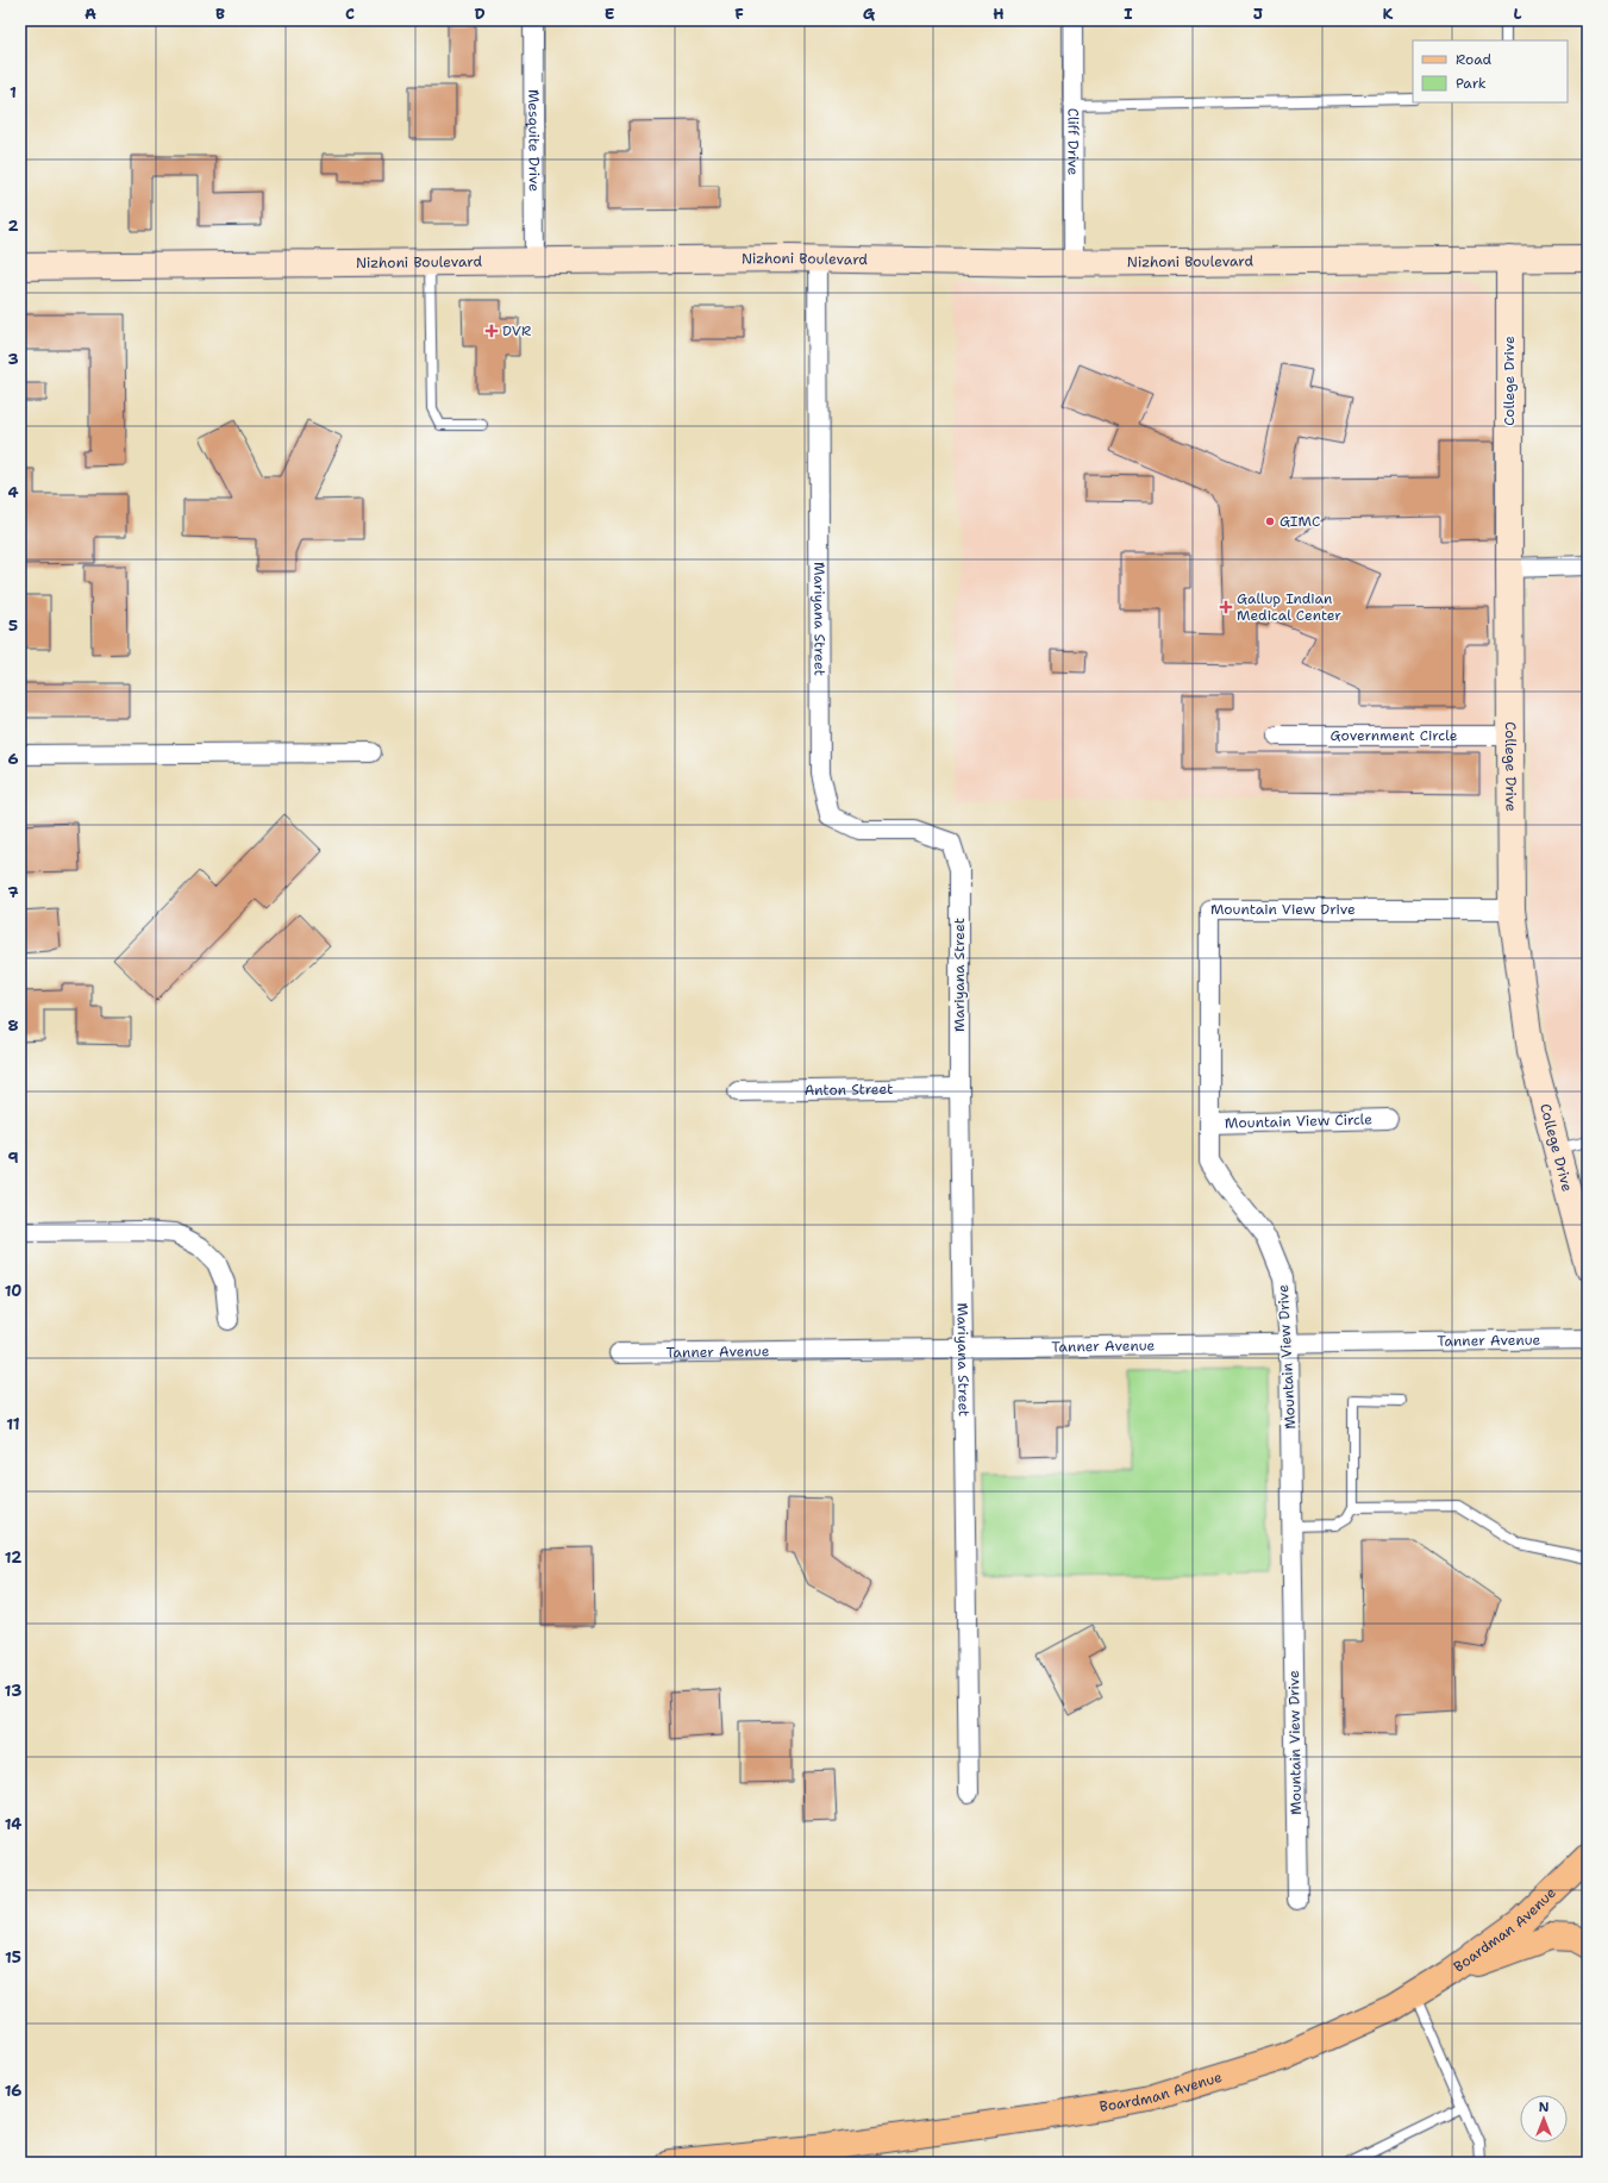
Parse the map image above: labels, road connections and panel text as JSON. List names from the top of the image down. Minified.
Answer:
{"streets":{"main road":["Nizhoni Boulevard","College Drive","Boardman Avenue"],"street":["Mesquite Drive","Cliff Drive","Mariyana Street","Government Circle","Mountain View Drive","Anton Street","Mountain View Circle","Tanner Avenue"]},"crossings":[["Mesquite Drive","Nizhoni Boulevard"],["Cliff Drive","Nizhoni Boulevard"],["Nizhoni Boulevard","College Drive"],["Nizhoni Boulevard","Mariyana Street"],["College Drive","Government Circle"],["College Drive","Mountain View Drive"],["Mariyana Street","Anton Street"],["Mariyana Street","Tanner Avenue"],["Mountain View Drive","Mountain View Circle"],["Mountain View Drive","Tanner Avenue"]],"places":{"health":["DVR","Gallup Indian Medical Center"],"other":["GIMC"]},"legend":["Road","Park"],"north":"top","grid":{"columns":["A","B","C","D","E","F","G","H","I","J","K","L"],"rows":["1","2","3","4","5","6","7","8","9","10","11","12","13","14","15","16"]}}
